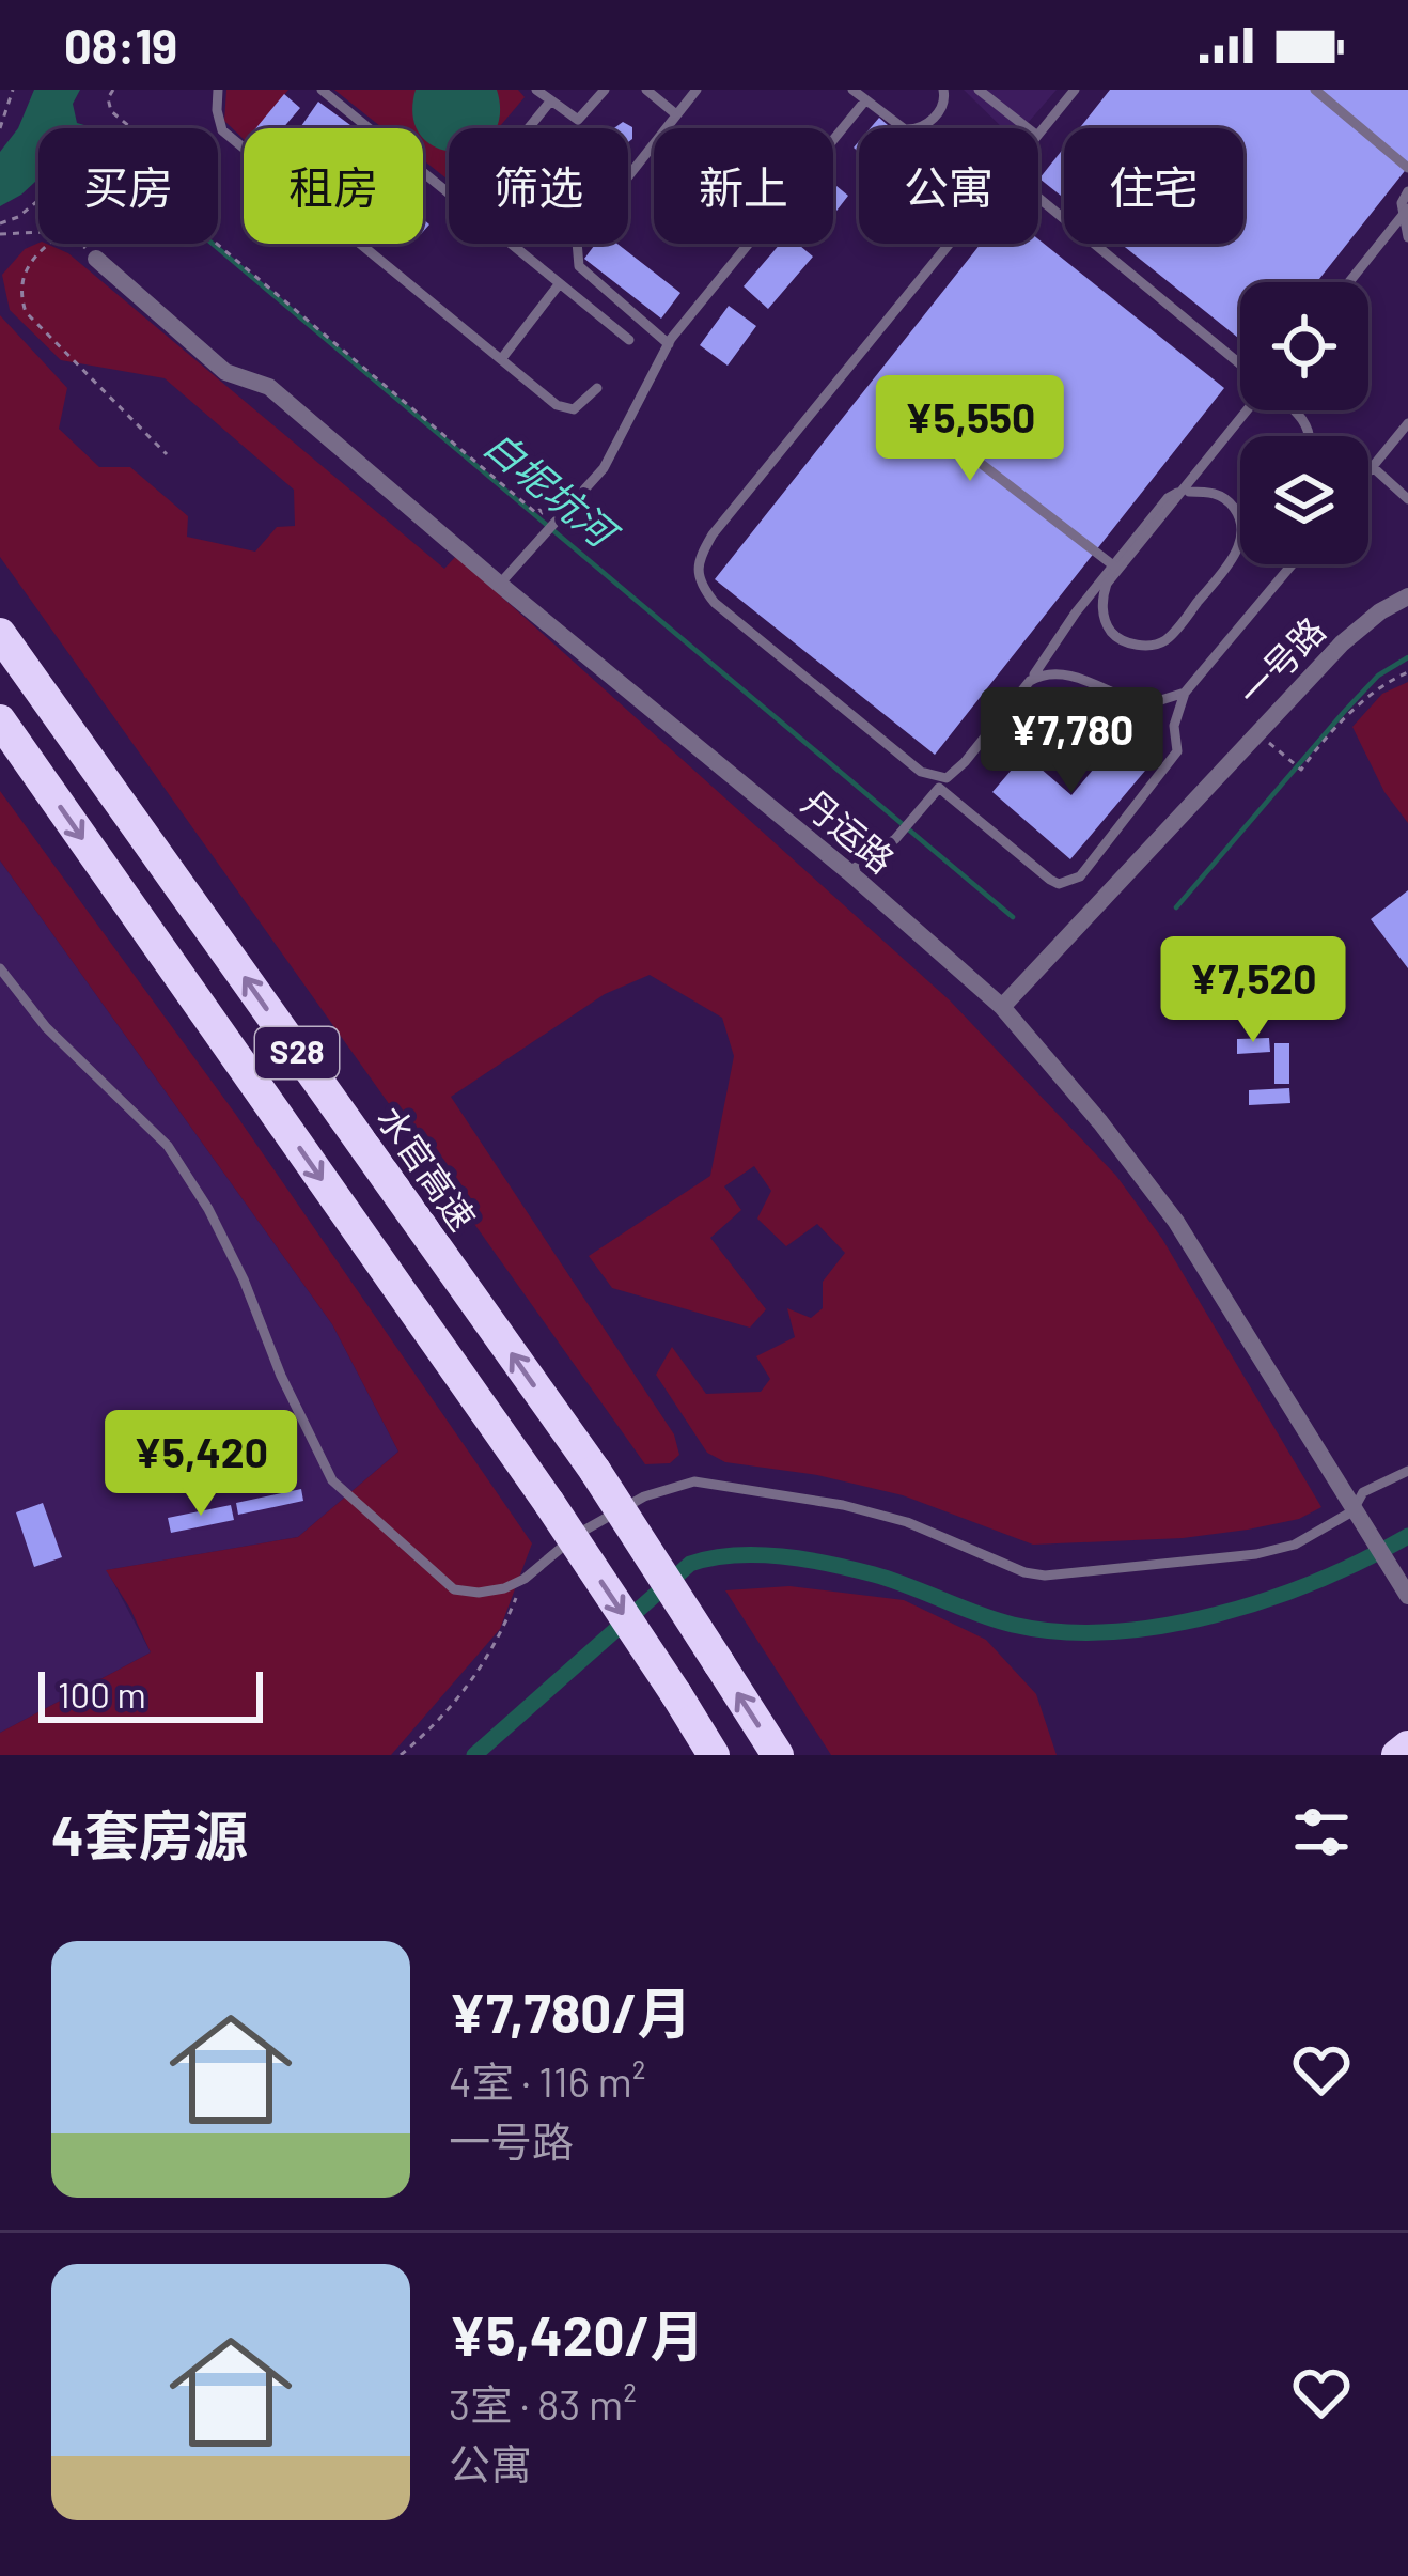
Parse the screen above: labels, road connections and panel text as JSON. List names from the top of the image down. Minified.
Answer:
{"streets":{"highway":["S28","水官高速"],"street":["一号路","丹运路"]},"crossings":[["一号路","丹运路"]],"water":["白坭坑河"],"scale_bar":"100 m","page":{"status":"08:19","chip":["买房","租房","筛选","新上","公寓","住宅"],"price":["¥5,550","¥7,780","¥7,520","¥5,420"],"scale":"100 m","heading":"4套房源","list":[{"name":"¥7,780/月","note":"4室 · 116 m² · 一号路"},{"name":"¥5,420/月","note":"3室 · 83 m² · 公寓"}]}}
